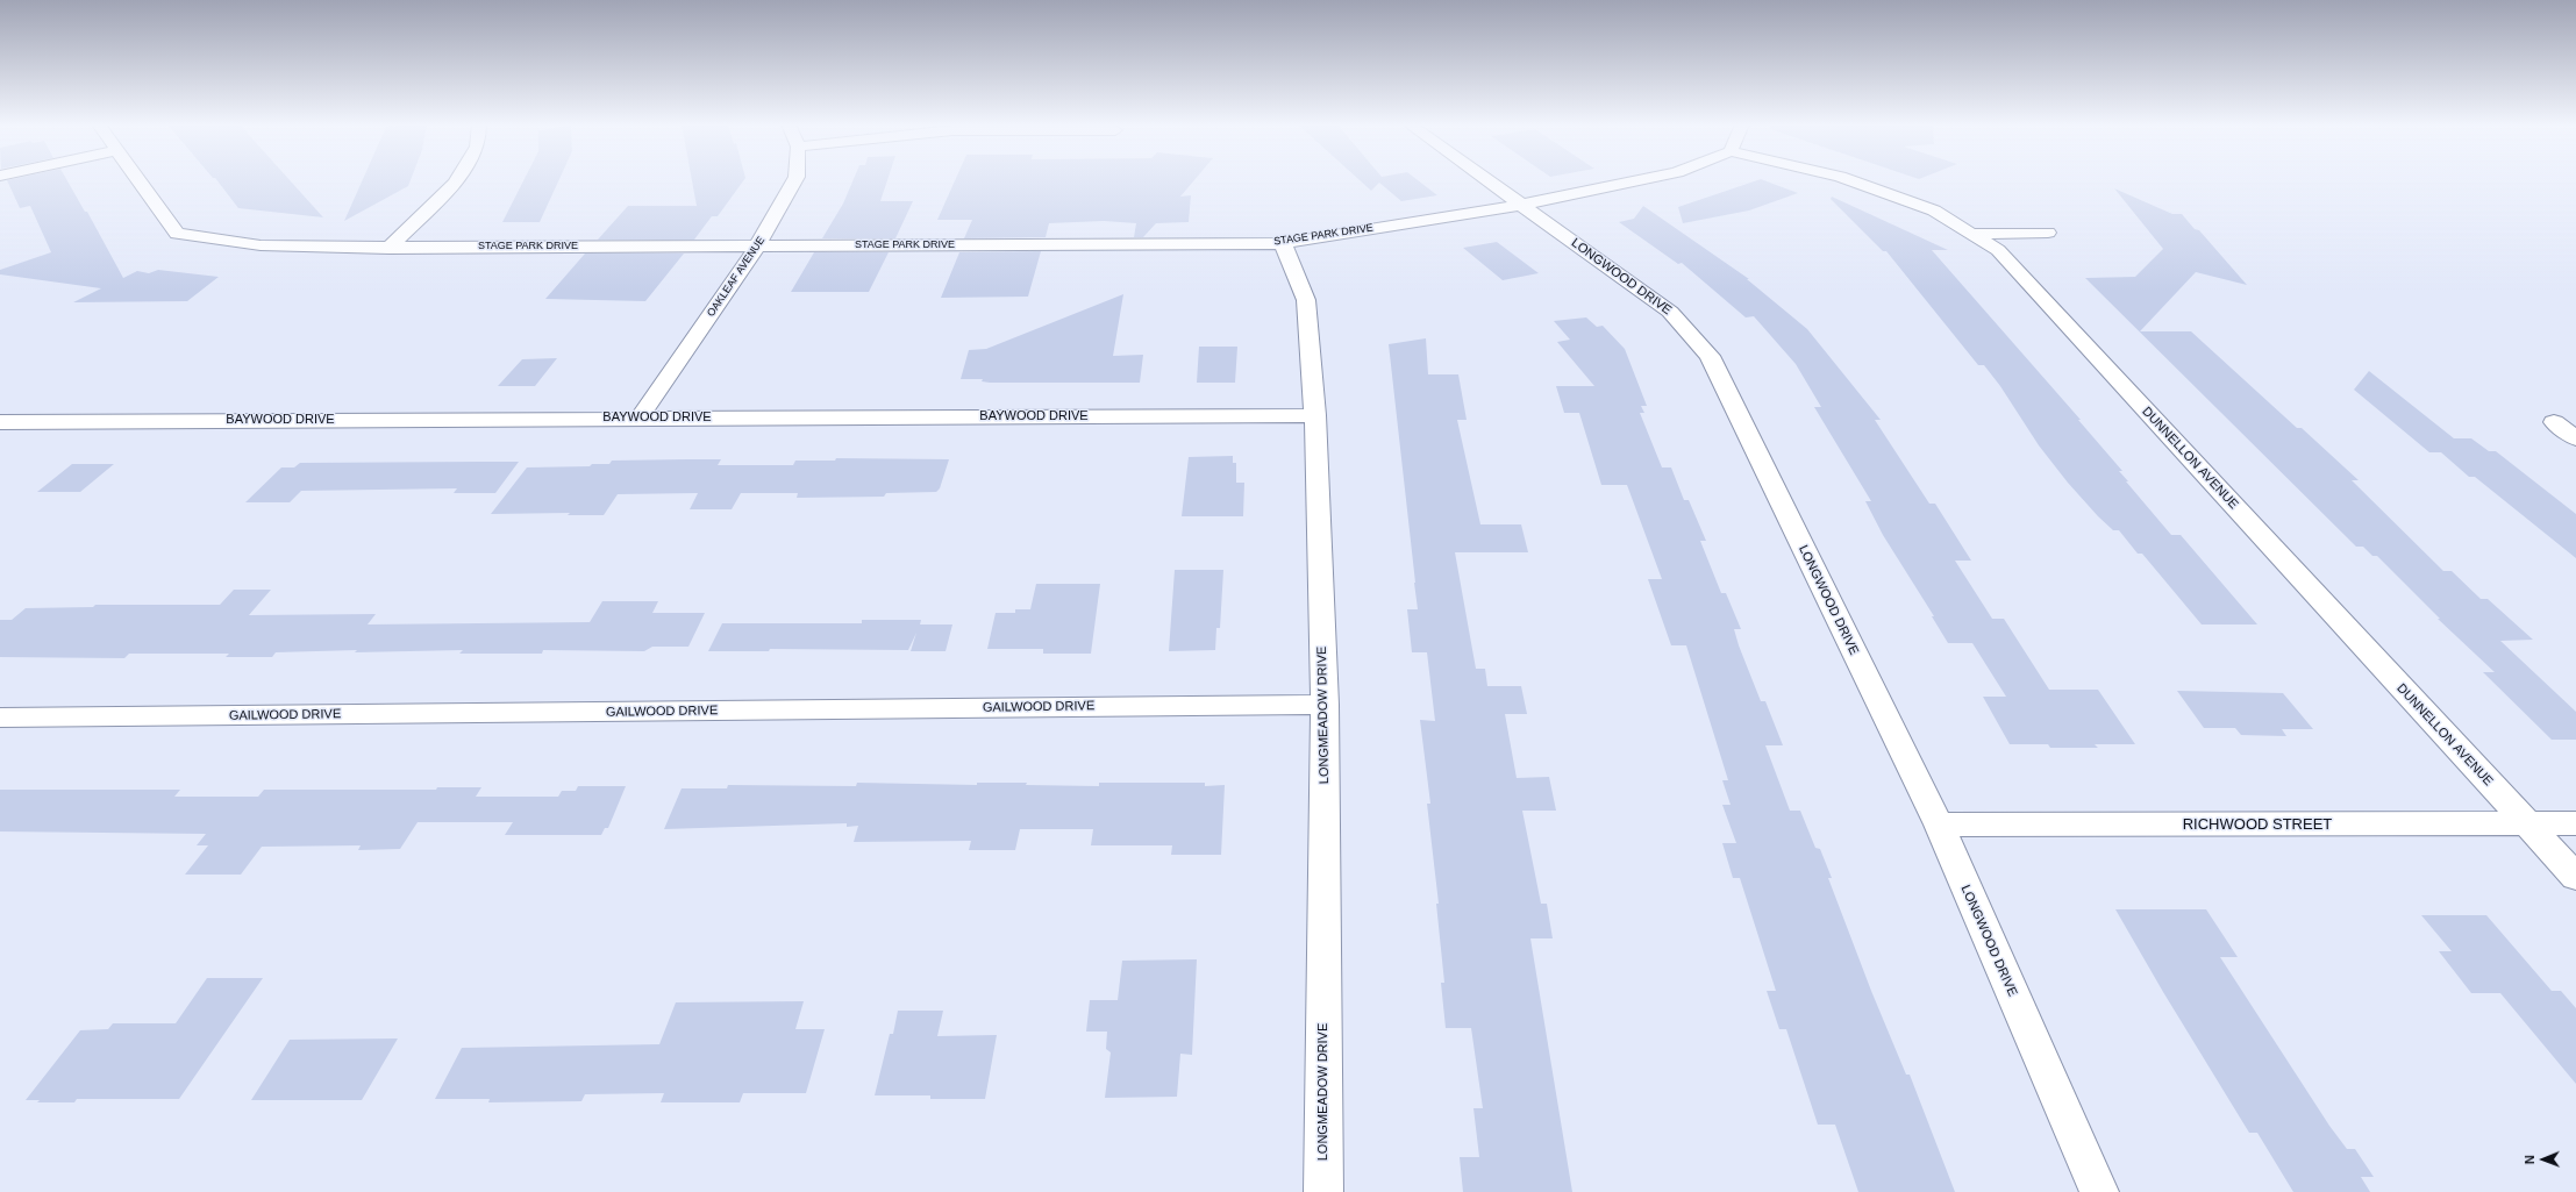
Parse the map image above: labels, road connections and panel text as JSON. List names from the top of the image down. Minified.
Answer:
{"streets":{"street":["STAGE PARK DRIVE","OAKLEAF AVENUE","LONGWOOD DRIVE","BAYWOOD DRIVE","DUNNELLON AVENUE","GAILWOOD DRIVE","LONGMEADOW DRIVE","RICHWOOD STREET"]},"crossings":[["STAGE PARK DRIVE","OAKLEAF AVENUE"],["STAGE PARK DRIVE","LONGWOOD DRIVE"],["STAGE PARK DRIVE","LONGMEADOW DRIVE"],["OAKLEAF AVENUE","BAYWOOD DRIVE"],["LONGWOOD DRIVE","RICHWOOD STREET"],["BAYWOOD DRIVE","LONGMEADOW DRIVE"],["DUNNELLON AVENUE","RICHWOOD STREET"],["GAILWOOD DRIVE","LONGMEADOW DRIVE"]],"north":"left"}
